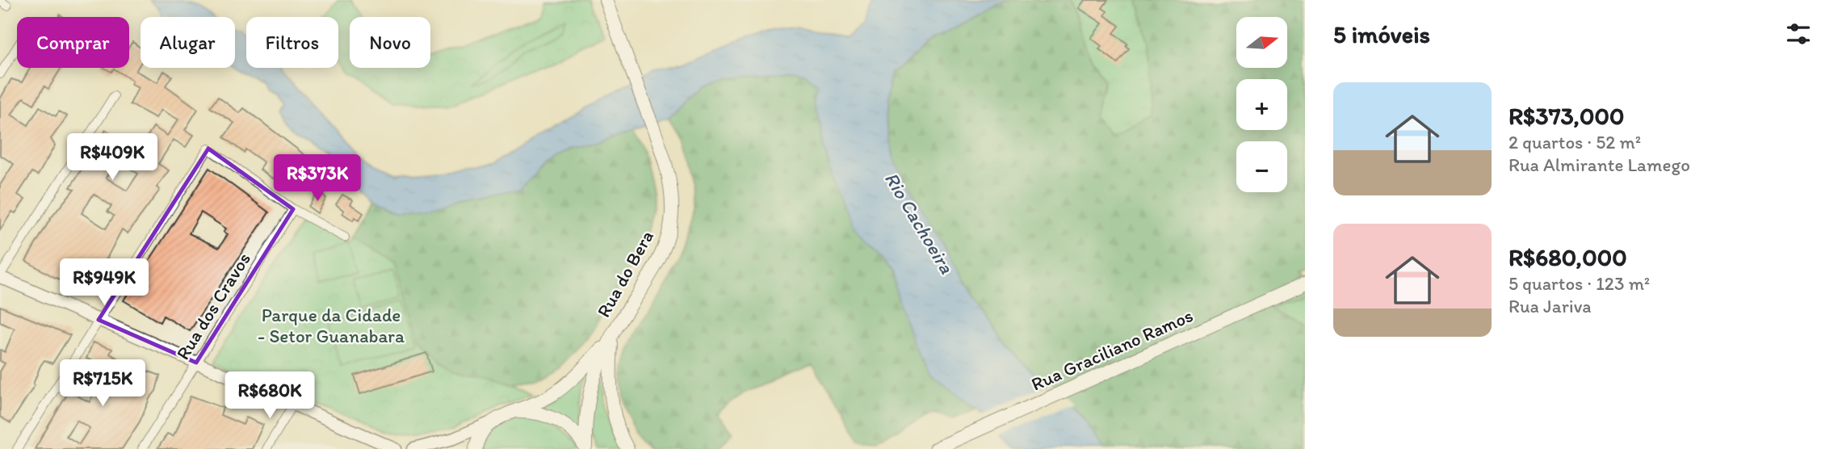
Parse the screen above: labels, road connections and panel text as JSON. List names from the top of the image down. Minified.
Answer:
{"streets":{"main road":["Rua do Bera","Rua Graciliano Ramos"],"street":["Rua dos Cravos"]},"water":["Rio Cachoeira"],"parks":["Parque da Cidade - Setor Guanabara"],"north":"right","page":{"heading":"5 imóveis","map_buttons":["+","−"],"chip":["Comprar","Alugar","Filtros","Novo"],"list":[{"name":"R$373,000","note":"2 quartos · 52 m² · Rua Almirante Lamego"},{"name":"R$680,000","note":"5 quartos · 123 m² · Rua Jariva"}],"price":["R$409K","R$373K","R$949K","R$715K","R$680K"]}}
